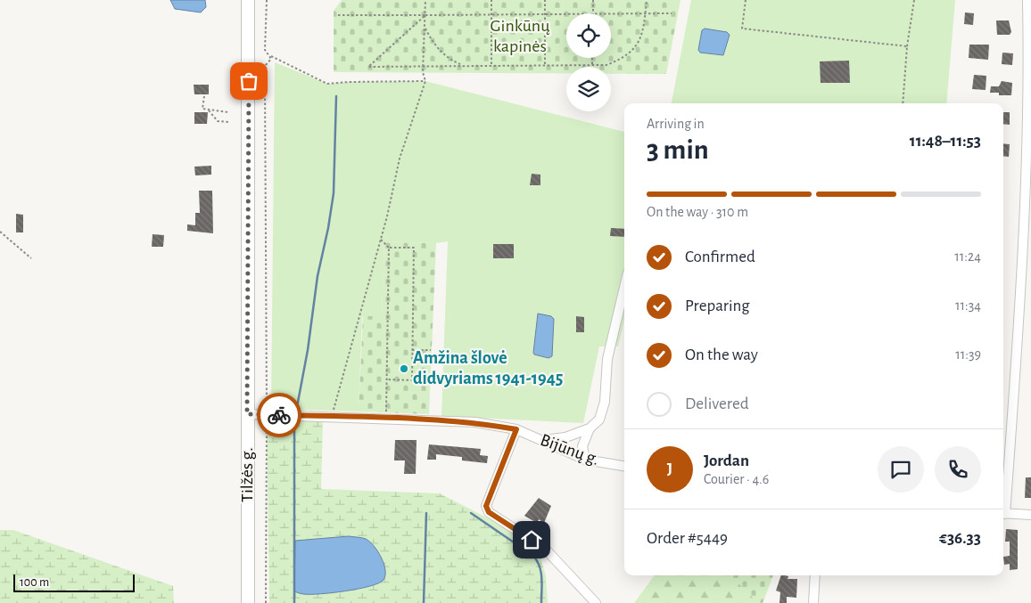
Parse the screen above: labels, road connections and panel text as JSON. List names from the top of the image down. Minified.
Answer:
{"streets":{"highway":["Tilžės g."],"street":["Bijūnų g."]},"crossings":[["Bijūnų g.","Tilžės g."]],"parks":["Ginkūnų kapinės"],"places":["Amžina šlovė didvyriams 1941-1945"],"scale_bar":"100 m","page":{"heading":["3 min","Arriving in","11:48–11:53"],"panel":["Jordan","Courier · 4.6","Order #5449","€36.33"],"bar":"On the way · 310 m","list":[["Confirmed","11:24"],["Preparing","11:34"],["On the way","11:39"],"Delivered"],"round":"J","scale":"100 m"}}
